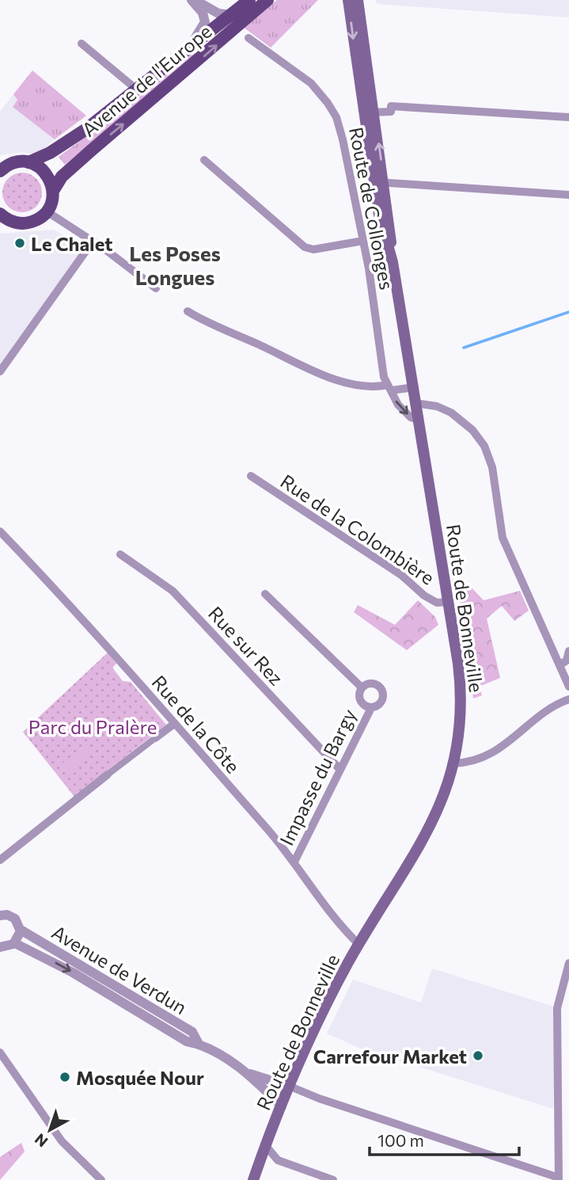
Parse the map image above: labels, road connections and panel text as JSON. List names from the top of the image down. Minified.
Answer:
{"streets":{"main road":["Avenue de l'Europe","Route de Bonneville"],"street":["Route de Collonges","Rue de la Colombière","Rue sur Rez","Rue de la Côte","Impasse du Bargy","Avenue de Verdun"]},"crossings":[["Route de Collonges","Route de Bonneville"],["Rue de la Colombière","Route de Bonneville"],["Route de Bonneville","Rue de la Côte"],["Route de Bonneville","Avenue de Verdun"],["Rue sur Rez","Impasse du Bargy"],["Rue de la Côte","Impasse du Bargy"]],"districts":["Les Poses Longues"],"parks":["Parc du Pralère"],"places":["Le Chalet","Carrefour Market","Mosquée Nour"],"scale_bar":"100 m","north":"bottom left"}
